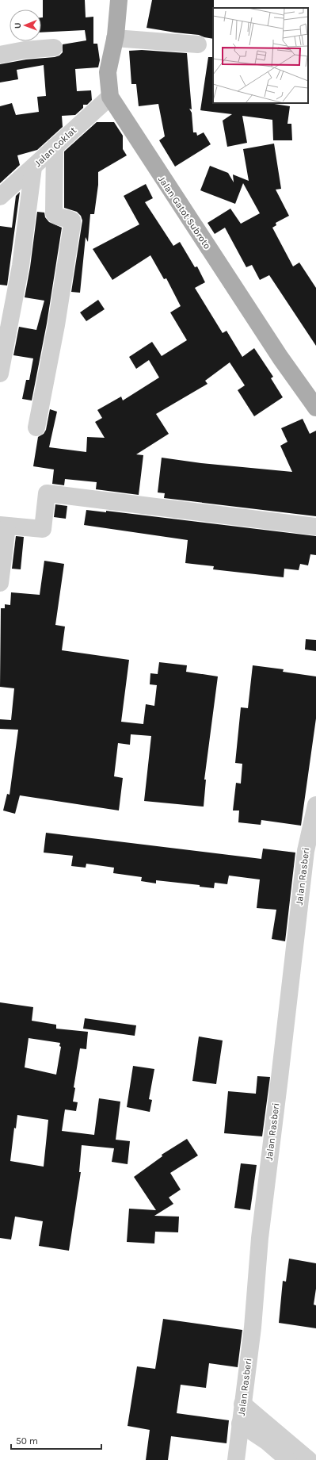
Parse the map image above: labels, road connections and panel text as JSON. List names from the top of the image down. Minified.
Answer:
{"streets":{"main road":["Jalan Gatot Subroto"],"street":["Jalan Coklat","Jalan Rasberi"]},"crossings":[["Jalan Coklat","Jalan Gatot Subroto"]],"scale_bar":"50 m","north":"left"}
